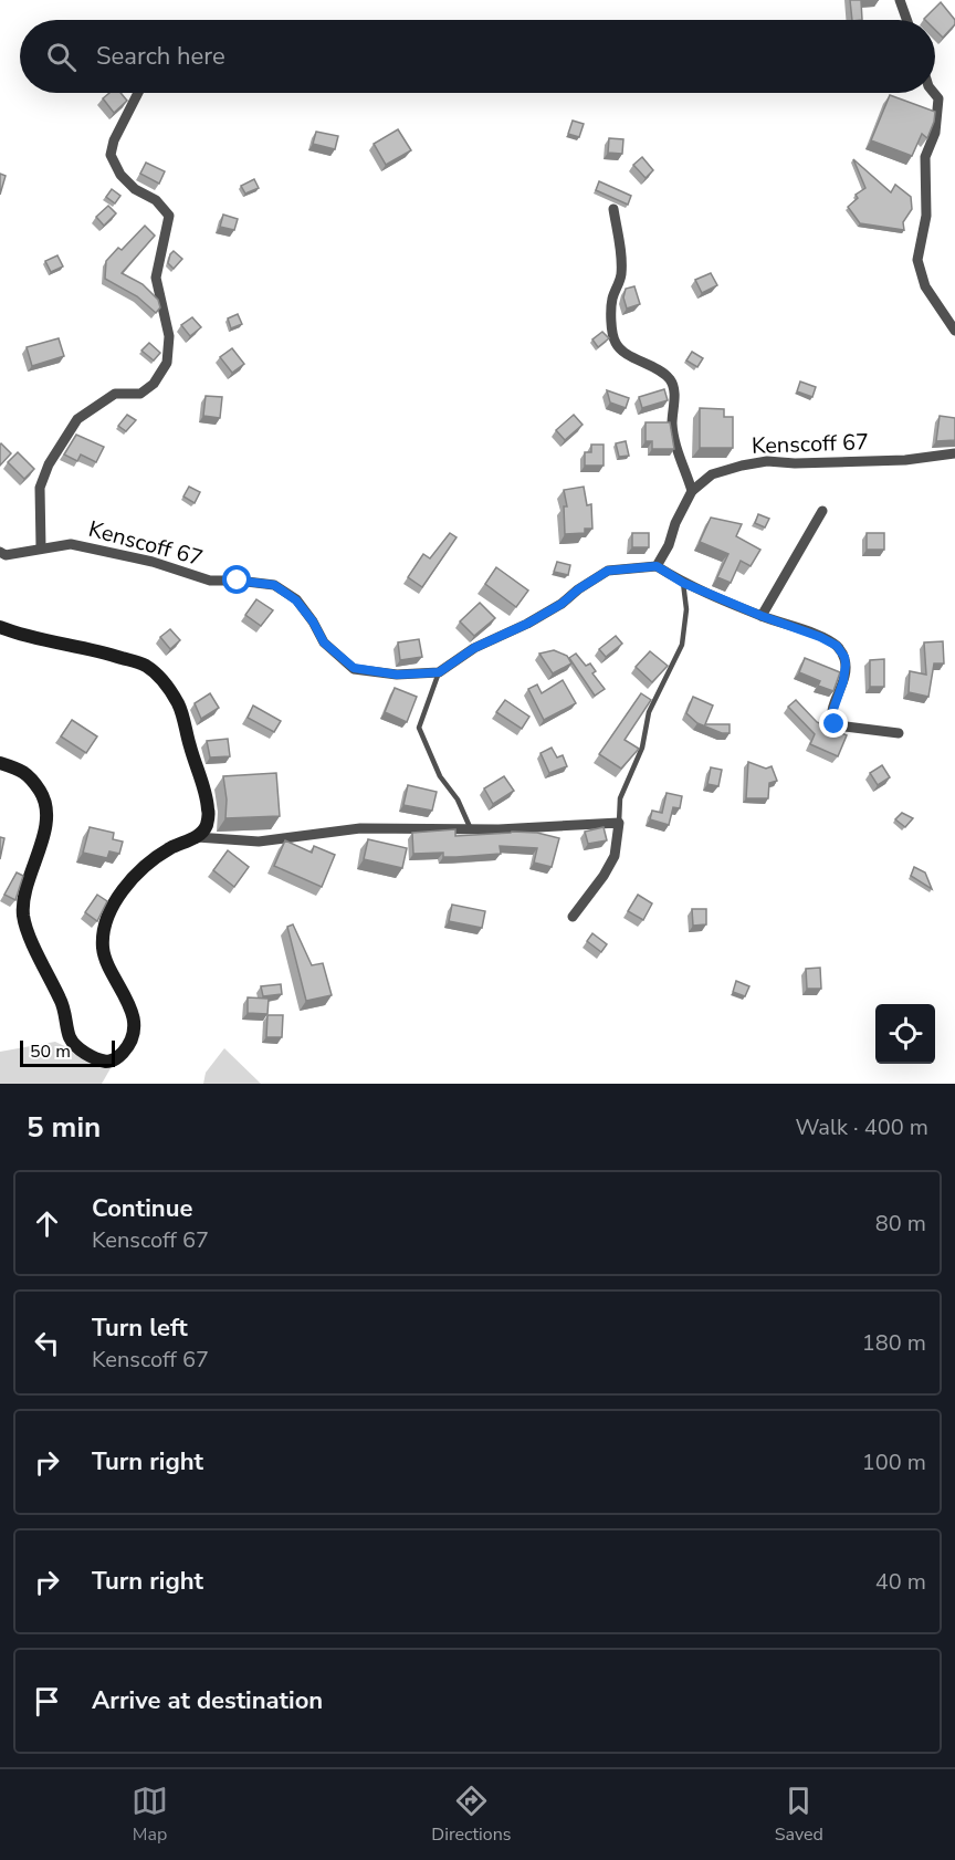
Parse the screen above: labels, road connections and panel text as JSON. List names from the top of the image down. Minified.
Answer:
{"streets":{"street":["Kenscoff 67"]},"scale_bar":"50 m","page":{"search":"Search here","scale":"50 m","heading":["5 min","Walk · 400 m"],"list":[["Continue","Kenscoff 67","80 m"],["Turn left","Kenscoff 67","180 m"],["Turn right","100 m"],["Turn right","40 m"],"Arrive at destination"],"nav":["Map","Directions","Saved"]}}
